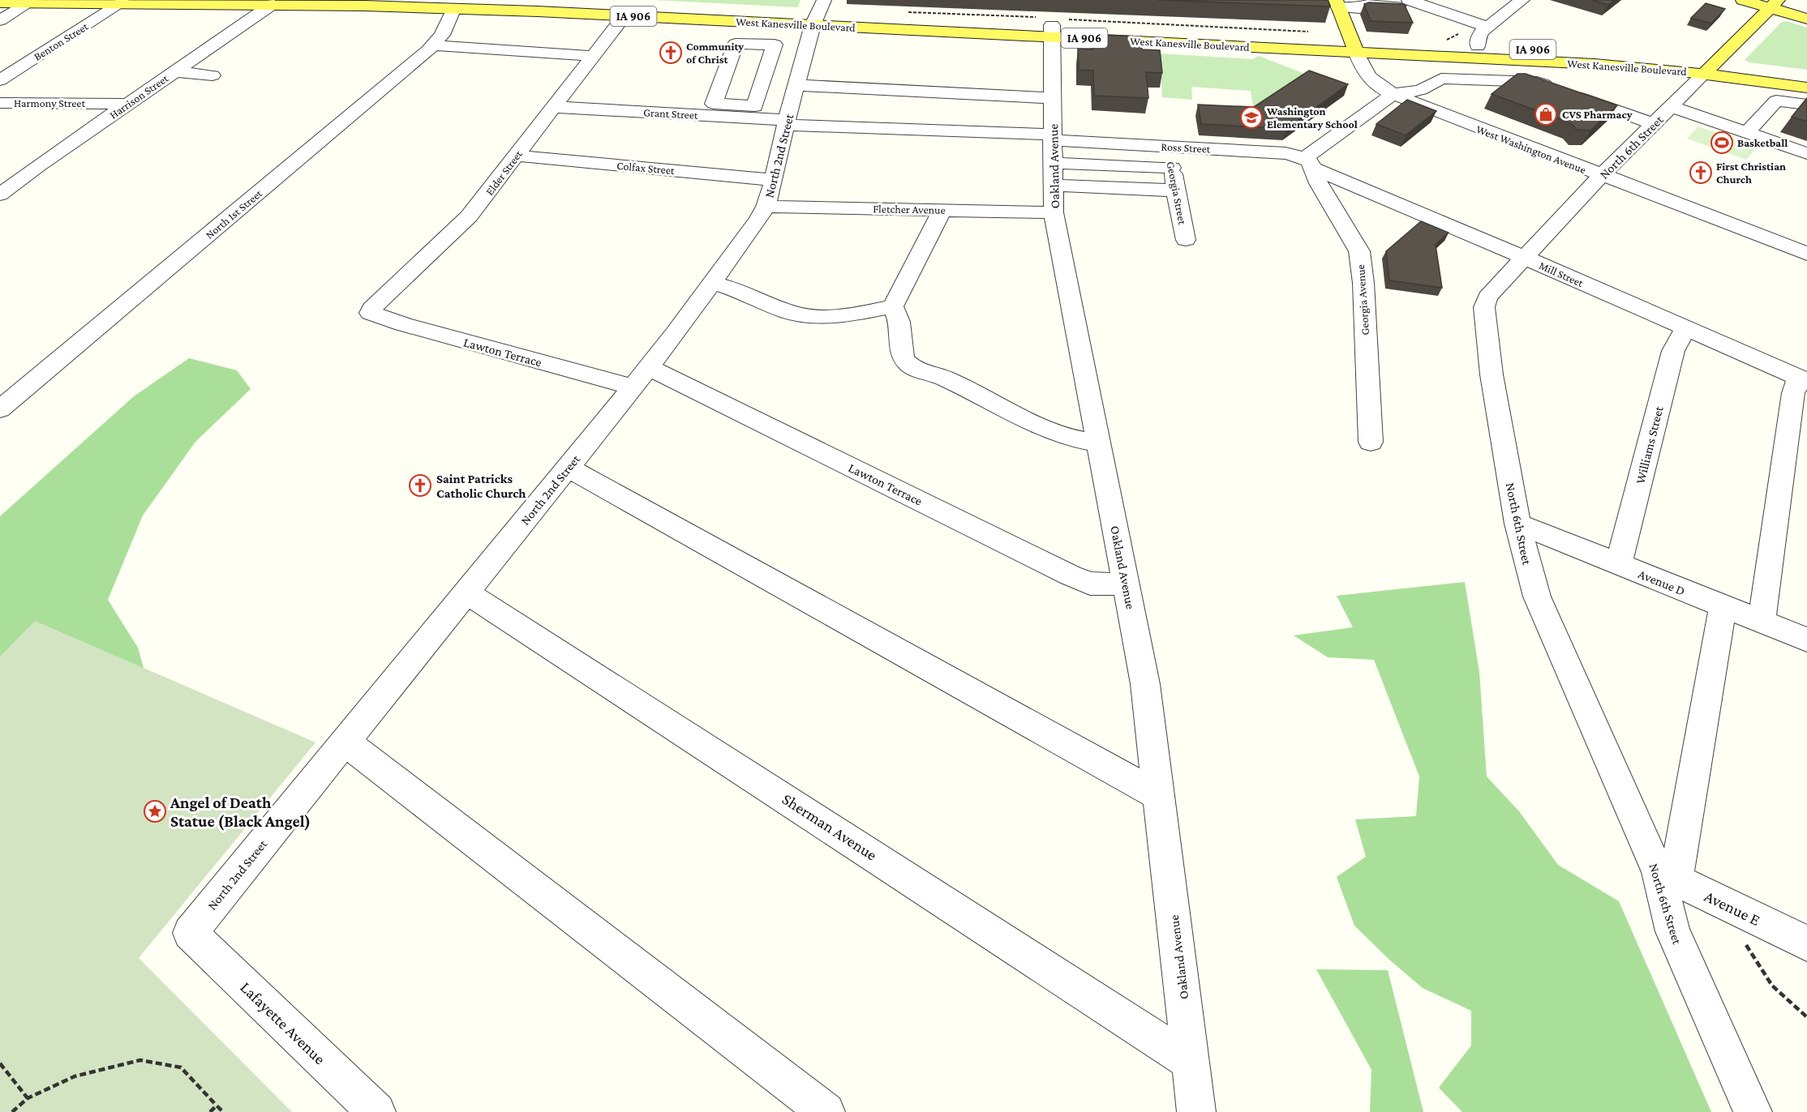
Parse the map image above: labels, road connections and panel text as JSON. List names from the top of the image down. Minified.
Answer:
{"streets":{"main road":["IA 906","West Kanesville Boulevard","North 6th Street"],"street":["Benton Street","Harrison Street","Harmony Street","Grant Street","Ross Street","West Washington Avenue","North 2nd Street","Oakland Avenue","Colfax Street","Elder Street","Georgia Street","Fletcher Avenue","North 1st Street","Mill Street","Georgia Avenue","Lawton Terrace","Williams Street","Avenue D","Sherman Avenue","Avenue E","Lafayette Avenue"]},"crossings":[["IA 906","West Kanesville Boulevard"],["IA 906","Benton Street"],["IA 906","Harrison Street"],["IA 906","North 1st Street"],["West Kanesville Boulevard","North 6th Street"],["West Kanesville Boulevard","West Washington Avenue"],["West Kanesville Boulevard","North 2nd Street"],["West Kanesville Boulevard","Oakland Avenue"],["West Kanesville Boulevard","Elder Street"],["West Kanesville Boulevard","North 1st Street"],["Harrison Street","Harmony Street"],["Grant Street","Ross Street"],["Grant Street","North 2nd Street"],["Grant Street","Oakland Avenue"],["Grant Street","Elder Street"],["North 6th Street","West Washington Avenue"],["North 6th Street","Mill Street"],["North 6th Street","Avenue D"],["North 6th Street","Avenue E"],["Ross Street","Oakland Avenue"],["Ross Street","Georgia Street"],["Ross Street","Mill Street"],["Ross Street","Georgia Avenue"],["North 2nd Street","Colfax Street"],["North 2nd Street","Fletcher Avenue"],["North 2nd Street","Lawton Terrace"],["North 2nd Street","Sherman Avenue"],["North 2nd Street","Lafayette Avenue"],["Oakland Avenue","Fletcher Avenue"],["Oakland Avenue","Lawton Terrace"],["Oakland Avenue","Sherman Avenue"],["Colfax Street","Elder Street"],["Elder Street","Lawton Terrace"],["Mill Street","Georgia Avenue"],["Mill Street","Williams Street"],["Williams Street","Avenue D"]],"places":{"church":["Community of Christ","First Christian Church","Saint Patricks Catholic Church"],"shop":["CVS Pharmacy"],"school or university":["Washington Elementary School"],"sports":["Basketball"],"place":["Angel of Death Statue (Black Angel)"]}}
